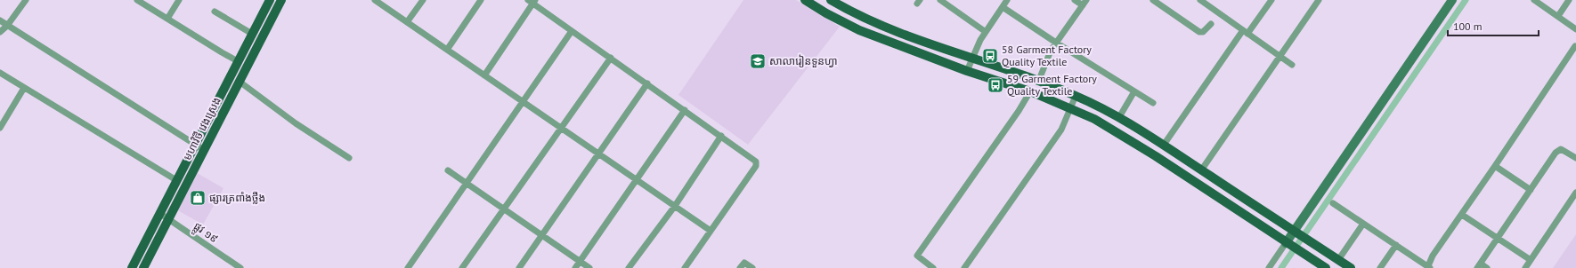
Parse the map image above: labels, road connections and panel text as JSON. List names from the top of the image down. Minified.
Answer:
{"streets":{"main road":["មហាវិថី វេងស្រេង"],"street":["ផ្លូវ ១៩"]},"crossings":[["មហាវិថី វេងស្រេង","ផ្លូវ ១៩"]],"places":{"bus stop":["58 Garment Factory Quality Textile","59 Garment Factory Quality Textile"],"school or university":["សាលារៀនទួនហ្វា"],"shop":["ផ្សារត្រពាំងថ្លឹង"]},"scale_bar":"100 m"}
